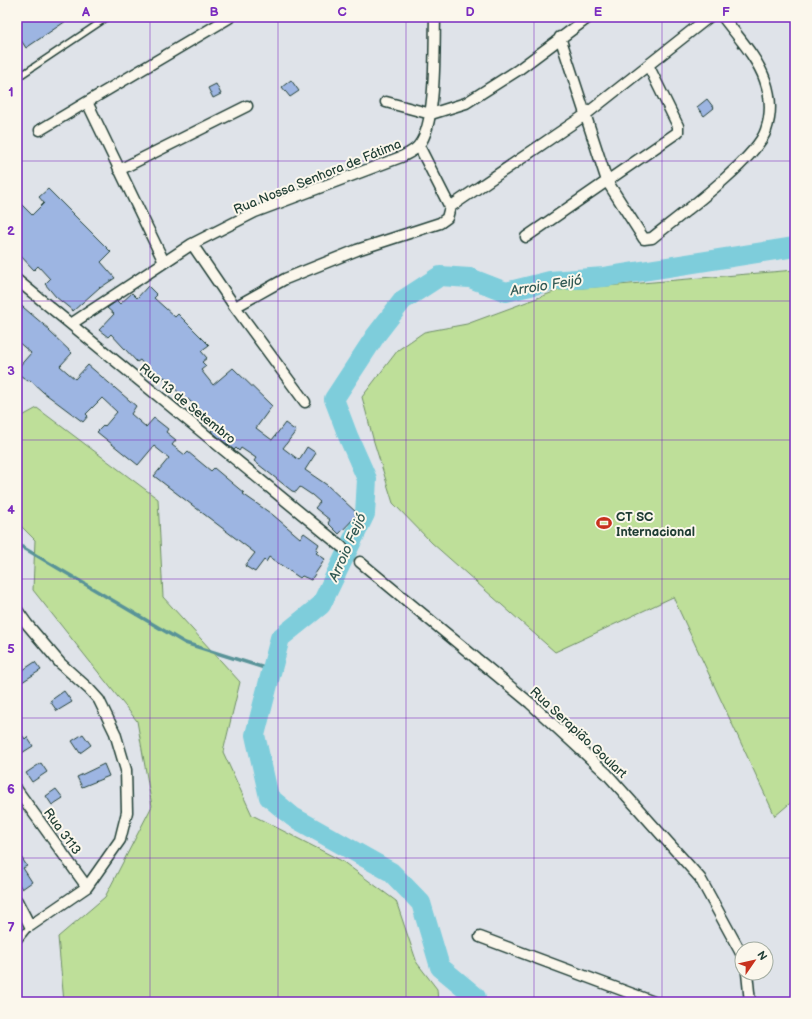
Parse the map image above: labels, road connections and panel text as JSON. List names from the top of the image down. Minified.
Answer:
{"streets":{"street":["Rua Nossa Senhora de Fátima","Rua 13 de Setembro","Rua Serapião Goulart","Rua 3113"]},"crossings":[["Rua Nossa Senhora de Fátima","Rua 13 de Setembro"]],"water":["Arroio Feijó"],"places":{"sports":["CT SC Internacional"]},"north":"top right","grid":{"columns":["A","B","C","D","E","F"],"rows":["1","2","3","4","5","6","7"]}}
